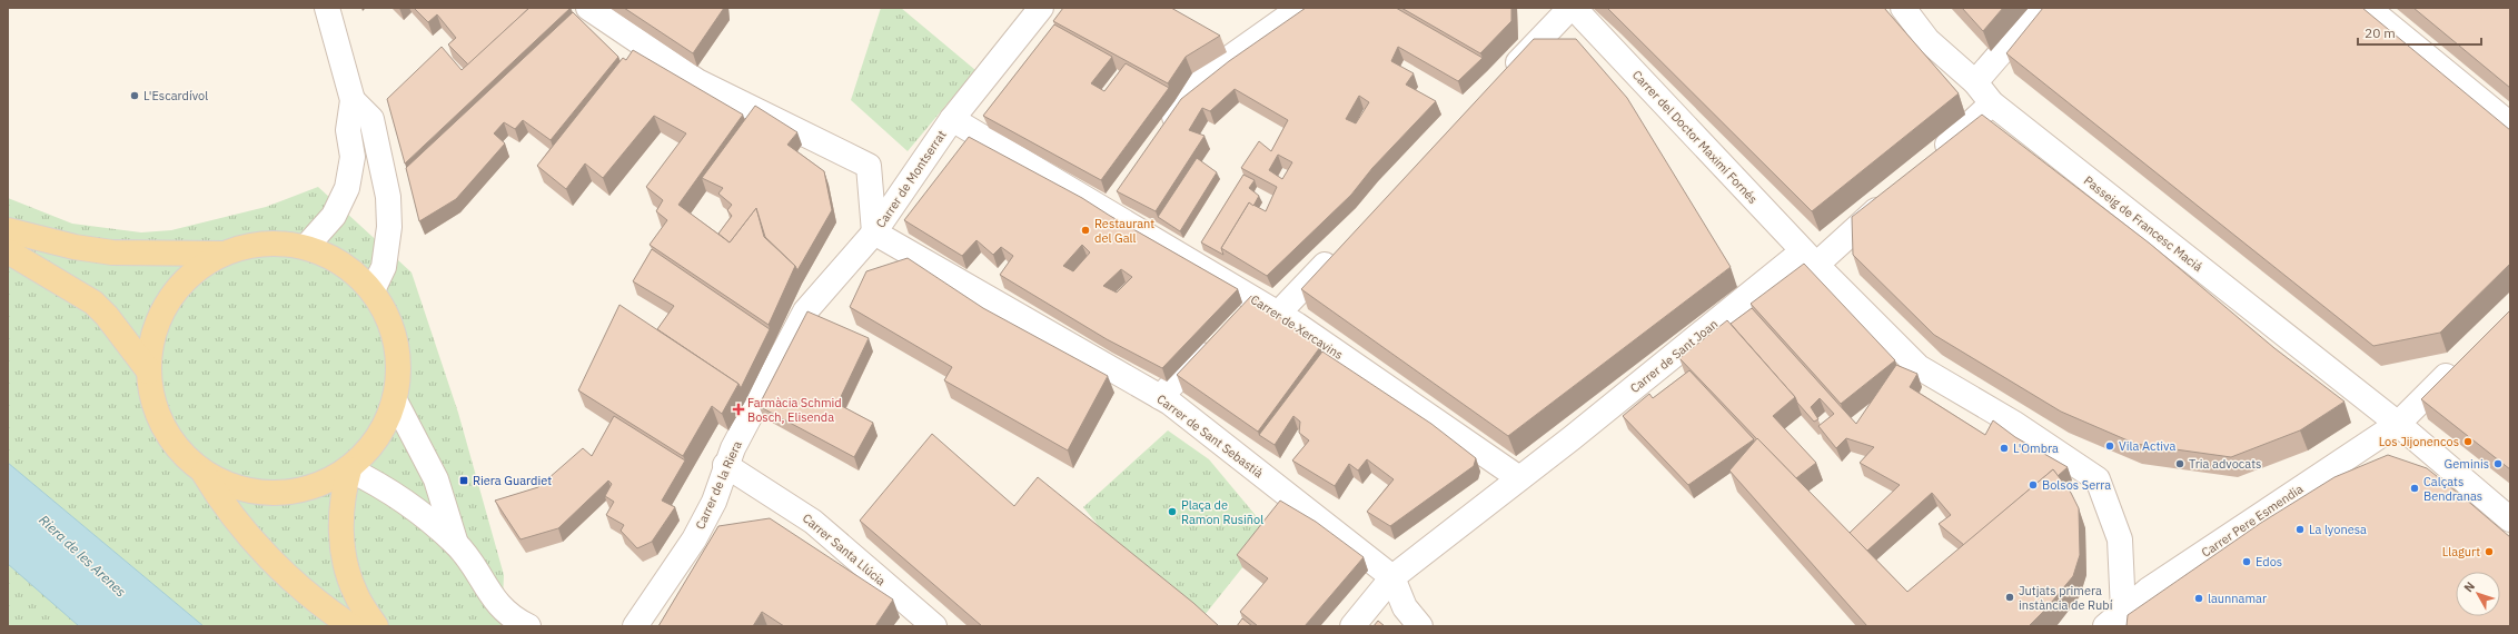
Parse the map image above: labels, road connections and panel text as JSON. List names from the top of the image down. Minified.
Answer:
{"streets":{"street":["Carrer del Doctor Maximí Fornés","Carrer de Montserrat","Passeig de Francesc Maciá","Carrer de Xercavins","Carrer de Sant Joan","Carrer de Sant Sebastià","Carrer de la Riera","Carrer Pere Esmendia","Carrer Santa Llúcia"]},"crossings":[["Carrer del Doctor Maximí Fornés","Carrer de Sant Joan"],["Carrer del Doctor Maximí Fornés","Carrer Pere Esmendia"],["Carrer de Montserrat","Carrer de Xercavins"],["Carrer de Montserrat","Carrer de Sant Sebastià"],["Carrer de Montserrat","Carrer de la Riera"],["Passeig de Francesc Maciá","Carrer Pere Esmendia"],["Carrer de Xercavins","Carrer de Sant Joan"],["Carrer de Sant Joan","Carrer de Sant Sebastià"],["Carrer de Sant Sebastià","Carrer de la Riera"],["Carrer de la Riera","Carrer Santa Llúcia"]],"water":["Riera de les Arenes"],"places":{"other":["L'Escardívol","Restaurant del Gall","Los Jijonencos","Vila Activa","L'Ombra","Tria advocats","Geminis","Bolsos Serra","Calçats Bendranas","Plaça de Ramon Rusiñol","La lyonesa","Llagurt","Edos","Jutjats primera instància de Rubí","launnamar"],"health":["Farmàcia Schmid Bosch, Elisenda"],"transit":["Riera Guardiet"]},"scale_bar":"20 m","north":"top left"}
